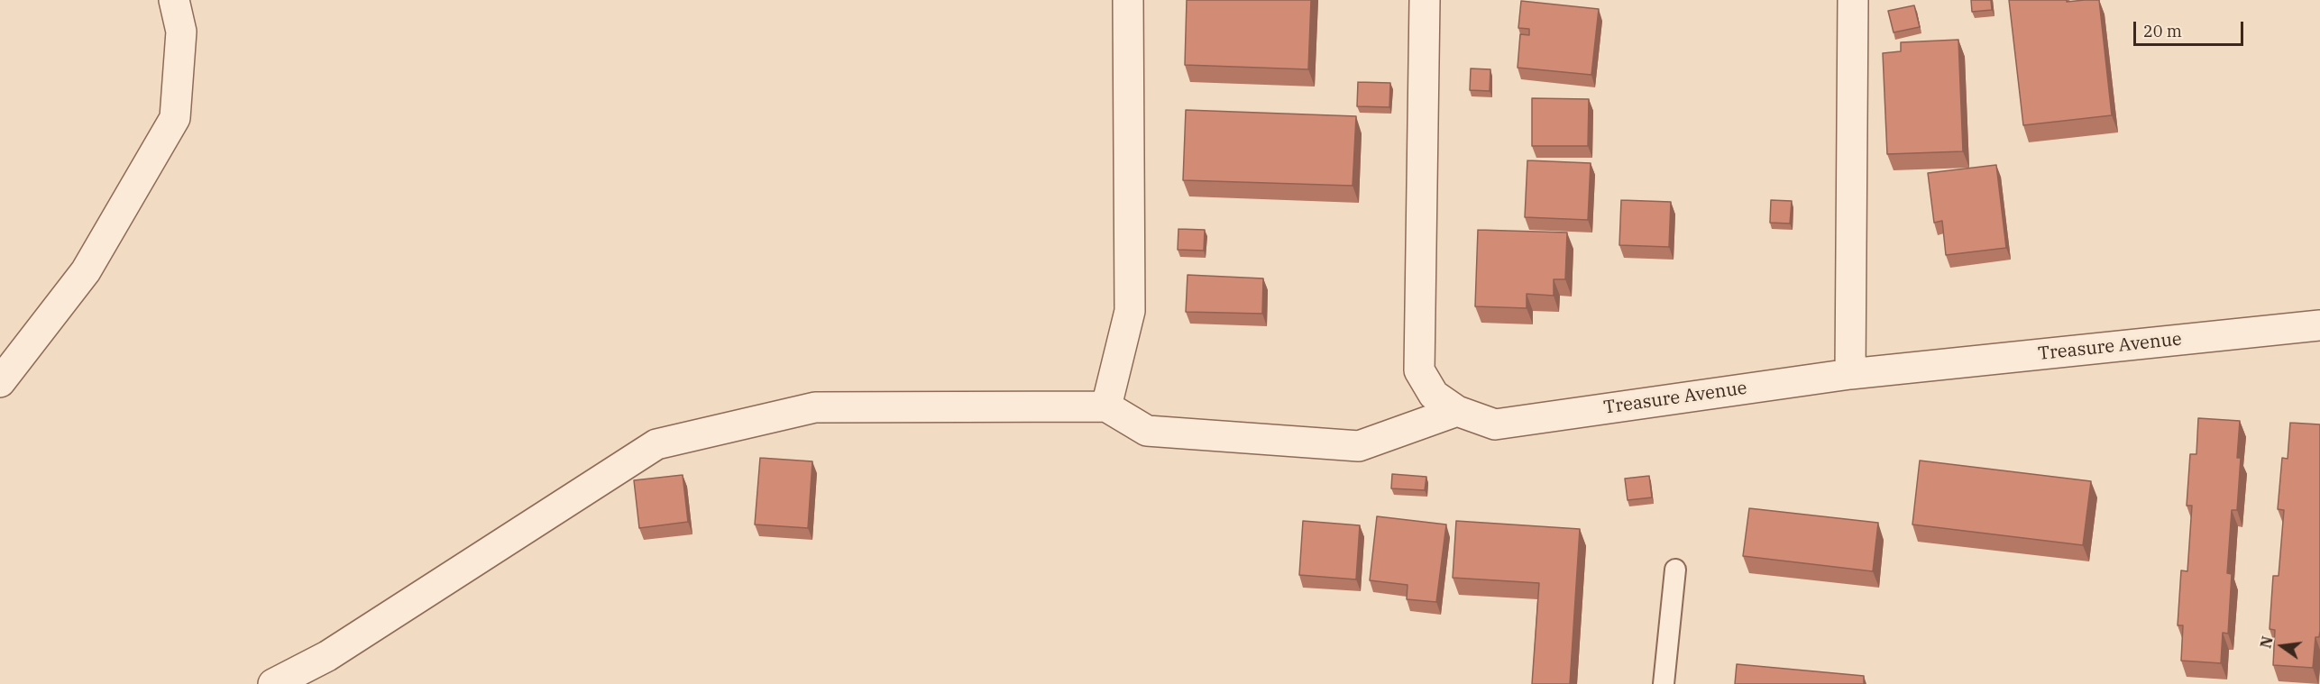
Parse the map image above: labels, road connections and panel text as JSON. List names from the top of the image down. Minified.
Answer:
{"streets":{"street":["Treasure Avenue"]},"scale_bar":"20 m","north":"left"}
